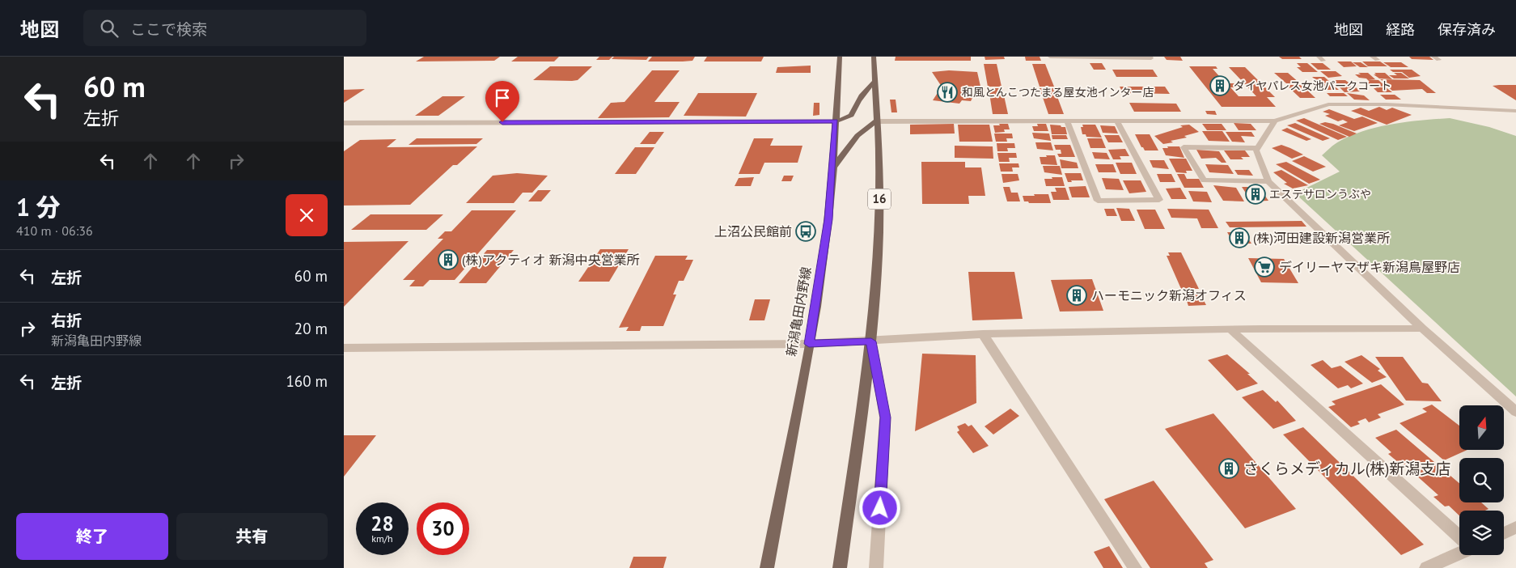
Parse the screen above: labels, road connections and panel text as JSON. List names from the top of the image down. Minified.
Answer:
{"streets":{"main road":["16","新潟亀田内野線"]},"places":{"building":["ダイヤパレス女池パークコート","エステサロンうぶや","(株)河田建設新潟営業所","(株)アクティオ 新潟中央営業所","ハーモニック新潟オフィス","さくらメディカル(株)新潟支店"],"restaurant":["和風とんこつたまる屋女池インター店"],"bus stop":["上沼公民館前"],"supermarket":["デイリーヤマザキ新潟鳥屋野店"]},"north":"top","page":{"header":"地図","search":"ここで検索","nav":["地図","経路","保存済み"],"turn":["60 m","左折"],"heading":["1 分","410 m · 06:36"],"list":[{"name":"左折","value":"60 m"},{"name":"右折","note":"新潟亀田内野線","value":"20 m"},{"name":"左折","value":"160 m"}],"speed":"28 km/h","limit":"30","buttons":["終了","共有"]}}
